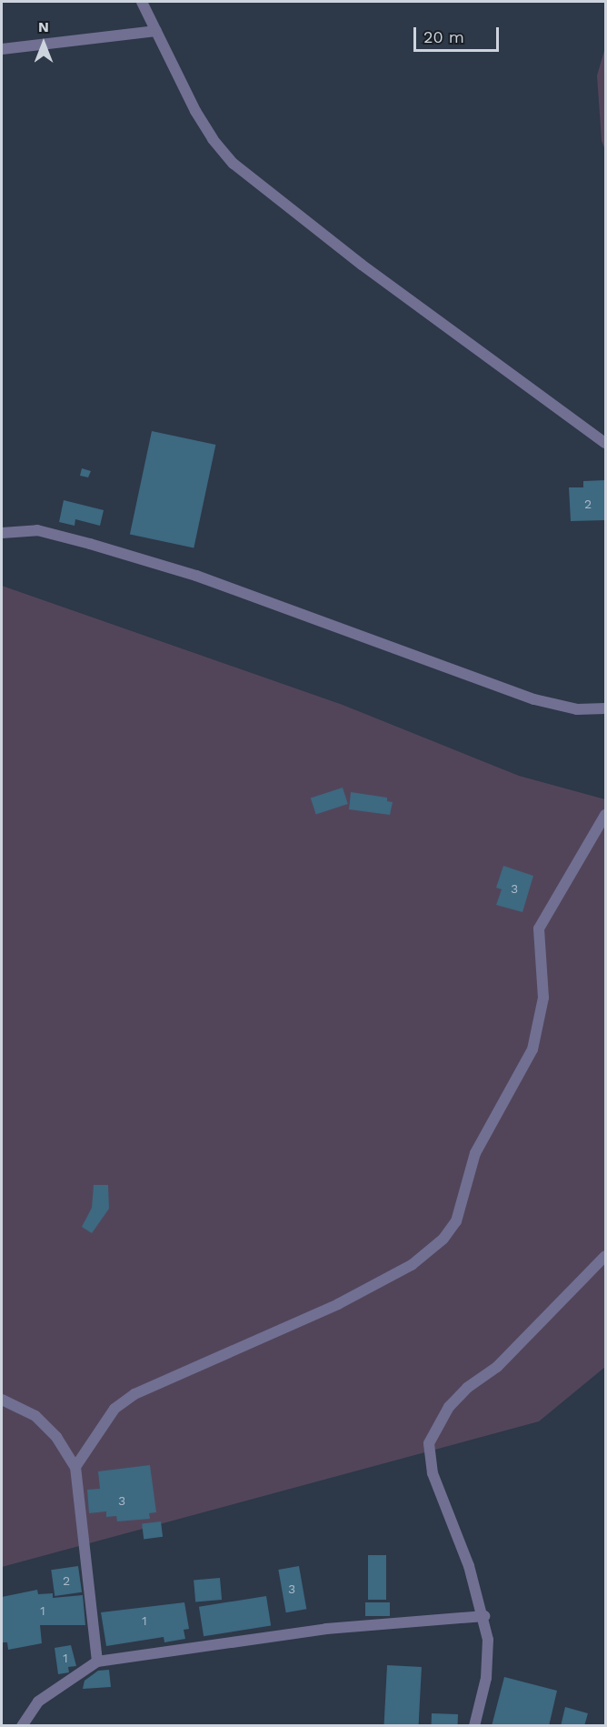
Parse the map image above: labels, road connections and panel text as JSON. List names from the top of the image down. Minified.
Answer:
{"house_numbers":["2","3","3","2","3","1","1","1"],"scale_bar":"20 m","north":"top"}
